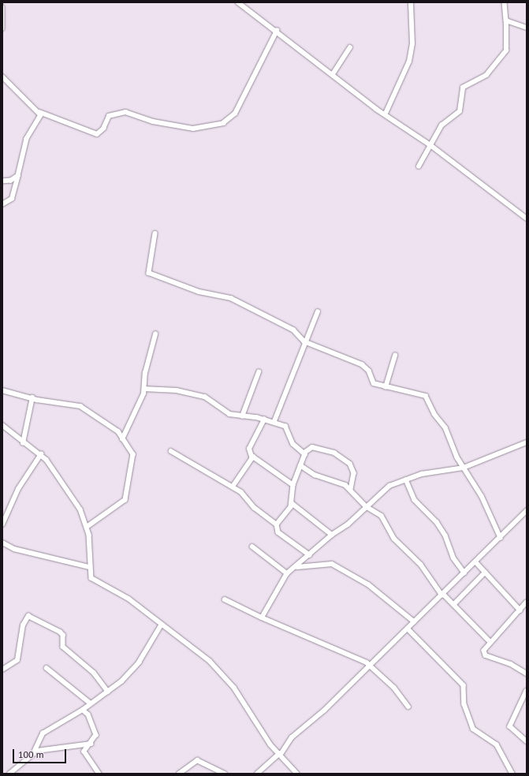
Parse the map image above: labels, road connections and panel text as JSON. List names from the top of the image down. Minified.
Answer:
{"scale_bar":"100 m"}
